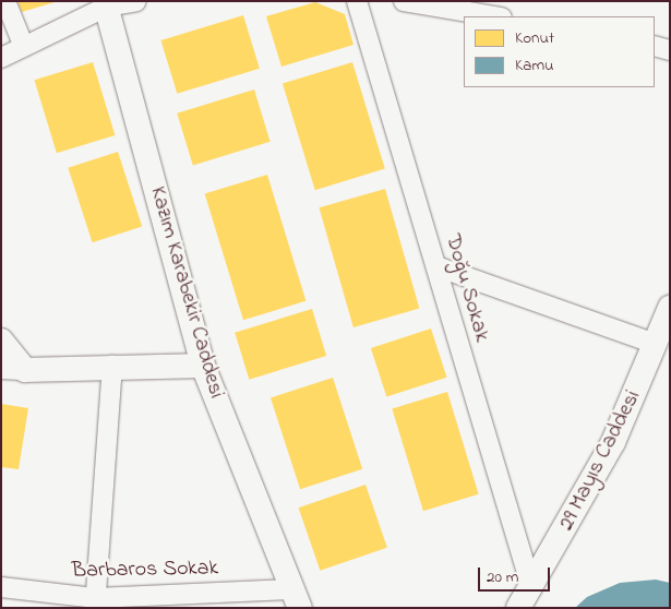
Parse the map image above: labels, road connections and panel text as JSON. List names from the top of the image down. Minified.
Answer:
{"streets":{"street":["Doğu Sokak","Kazım Karabekir Caddesi","29 Mayıs Caddesi","Barbaros Sokak"]},"crossings":[["Doğu Sokak","29 Mayıs Caddesi"],["Kazım Karabekir Caddesi","Barbaros Sokak"]],"legend":["Konut","Kamu"],"scale_bar":"20 m"}
